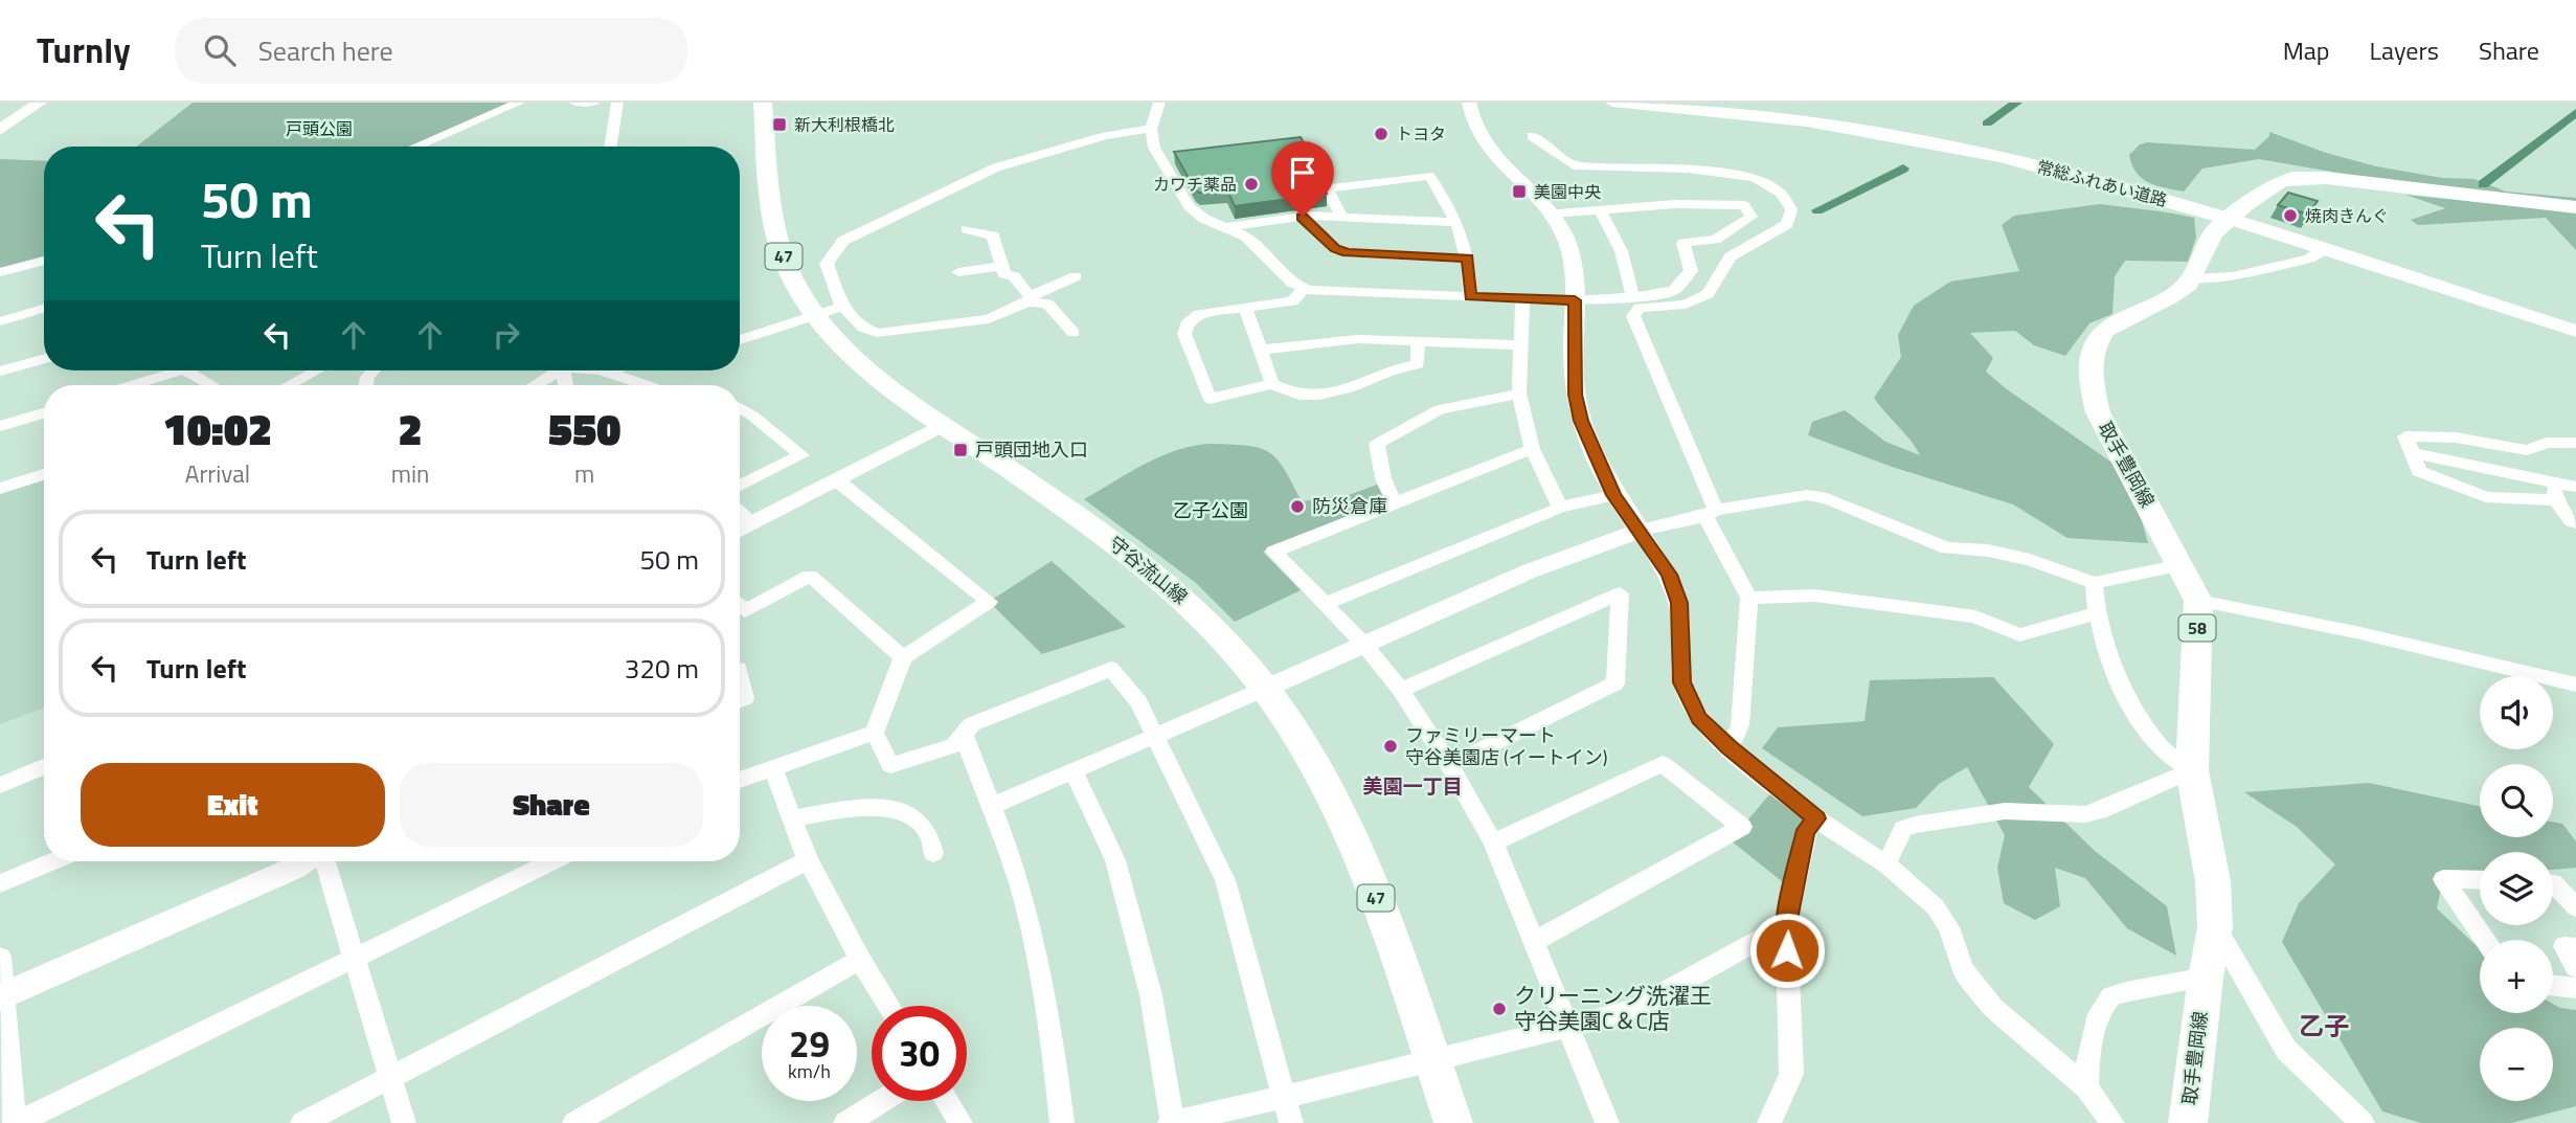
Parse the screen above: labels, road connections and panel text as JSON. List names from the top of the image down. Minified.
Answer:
{"streets":{"main road":["47","取手豊岡線","守谷流山線","58"],"street":["常総ふれあい道路"]},"crossings":[["常総ふれあい道路","取手豊岡線"]],"districts":["美園一丁目","乙子"],"parks":["戸頭公園","乙子公園"],"places":{"transit":["新大利根橋北","美園中央","戸頭団地入口"],"other":["トヨタ","カワチ薬品","焼肉きんぐ","防災倉庫","ファミリーマート 守谷美園店 (イートイン)","クリーニング洗濯王 守谷美園C＆C店"]},"page":{"header":"Turnly","search":"Search here","nav":["Map","Layers","Share"],"turn":["50 m","Turn left"],"eta":["10:02","Arrival","2","min","550","m"],"list":[{"name":"Turn left","value":"50 m"},{"name":"Turn left","value":"320 m"}],"map_buttons":["+","−"],"buttons":["Exit","Share"],"speed":"29 km/h","limit":"30"}}
